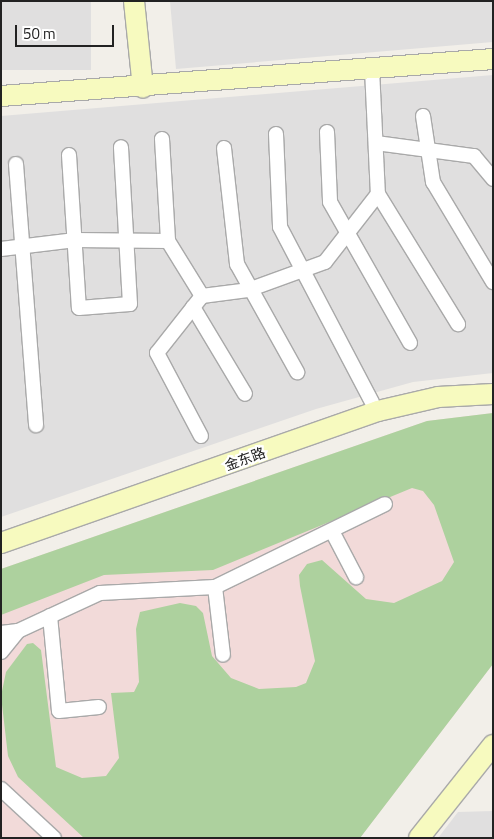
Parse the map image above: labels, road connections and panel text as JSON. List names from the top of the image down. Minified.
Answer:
{"streets":{"main road":["金东路"]},"scale_bar":"50 m"}
